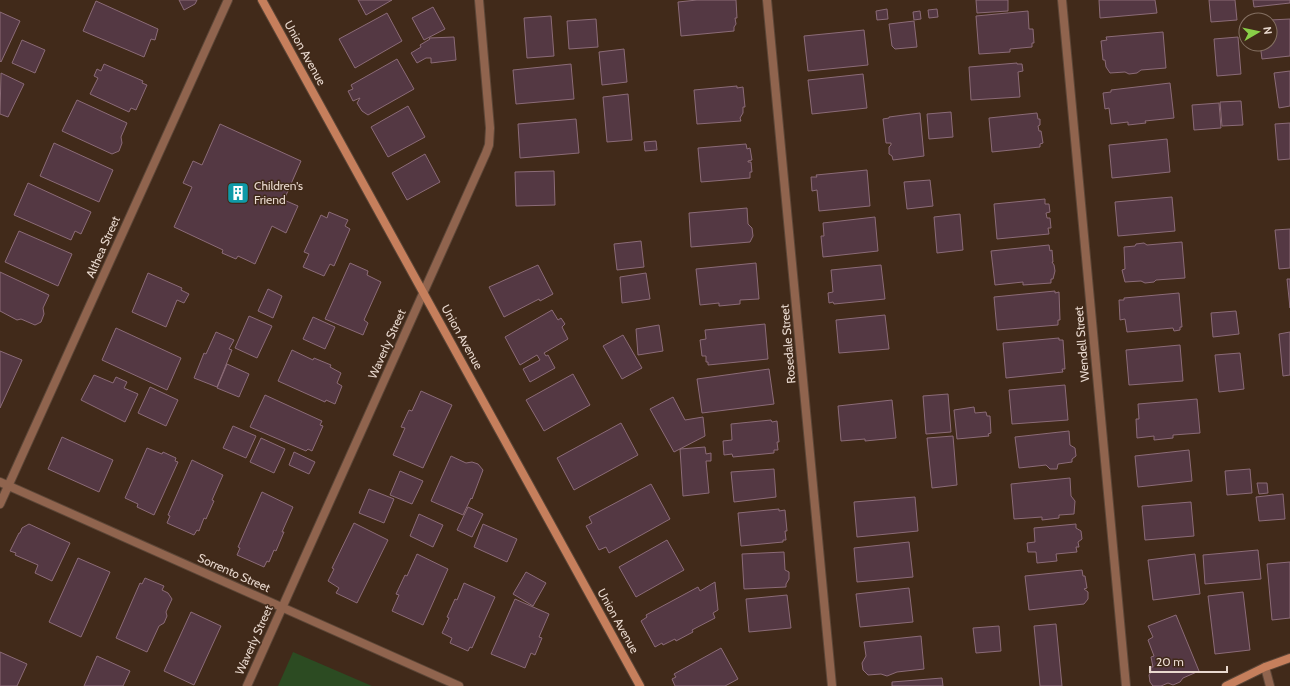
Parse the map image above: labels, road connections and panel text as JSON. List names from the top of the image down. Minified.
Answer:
{"streets":{"main road":["Union Avenue"],"street":["Althea Street","Waverly Street","Rosedale Street","Wendell Street","Sorrento Street"]},"crossings":[["Union Avenue","Waverly Street"],["Althea Street","Sorrento Street"],["Waverly Street","Sorrento Street"]],"places":{"building":["Children's Friend"]},"scale_bar":"20 m","north":"right"}
